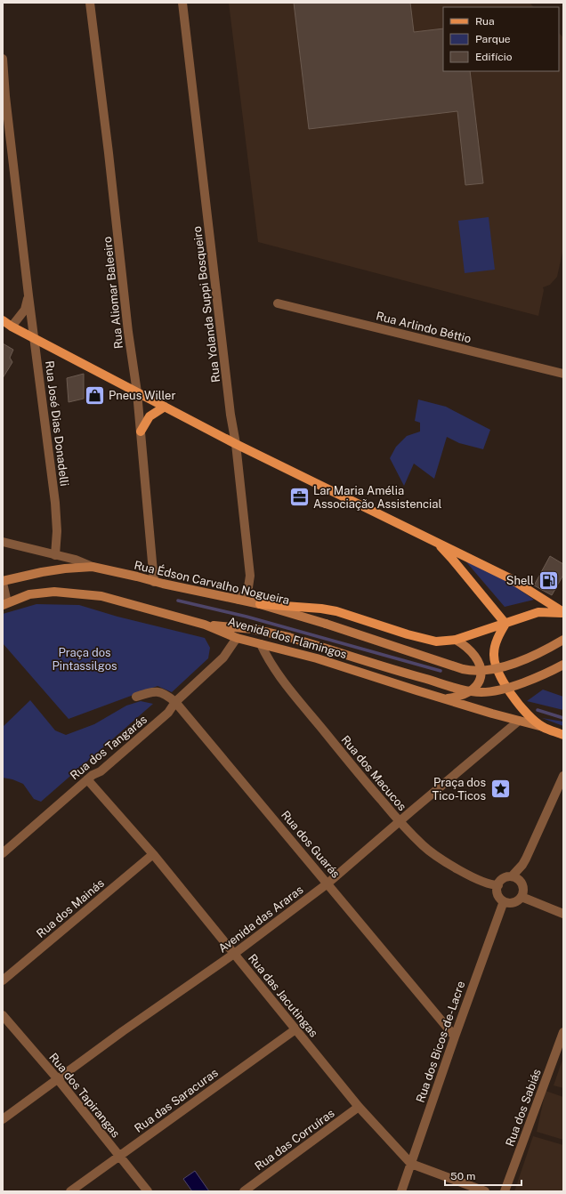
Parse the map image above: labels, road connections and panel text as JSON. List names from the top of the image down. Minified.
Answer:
{"streets":{"main road":["Rua Édson Carvalho Nogueira","Avenida dos Flamingos"],"street":["Rua Aliomar Baleeiro","Rua Yolanda Suppi Bosqueiro","Rua Arlindo Béttio","Rua José Dias Donadelli","Rua dos Tangarás","Rua dos Macucos","Rua dos Guarás","Rua dos Mainás","Avenida das Araras","Rua das Jacutingas","Rua dos Bicos-de-Lacre","Rua dos Tapirangas","Rua das Saracuras","Rua dos Sabiás","Rua das Corruíras"]},"crossings":[["Rua Aliomar Baleeiro","Rua Édson Carvalho Nogueira"],["Rua Yolanda Suppi Bosqueiro","Rua Édson Carvalho Nogueira"],["Avenida dos Flamingos","Rua dos Tangarás"],["Avenida dos Flamingos","Rua dos Macucos"],["Avenida dos Flamingos","Avenida das Araras"],["Rua dos Tangarás","Rua dos Guarás"],["Rua dos Tangarás","Rua das Jacutingas"],["Rua dos Macucos","Avenida das Araras"],["Rua dos Macucos","Rua dos Bicos-de-Lacre"],["Rua dos Guarás","Avenida das Araras"],["Rua dos Guarás","Rua dos Bicos-de-Lacre"],["Rua dos Mainás","Rua das Jacutingas"],["Avenida das Araras","Rua das Jacutingas"],["Avenida das Araras","Rua dos Tapirangas"],["Rua das Jacutingas","Rua dos Bicos-de-Lacre"],["Rua das Jacutingas","Rua das Saracuras"],["Rua das Jacutingas","Rua das Corruíras"],["Rua dos Tapirangas","Rua das Saracuras"]],"parks":["Praça dos Pintassilgos"],"places":{"shop":["Pneus Willer"],"office":["Lar Maria Amélia Associação Assistencial"],"fuel station":["Shell"],"place":["Praça dos Tico-Ticos"]},"legend":["Rua","Parque","Edifício"],"scale_bar":"50 m"}
